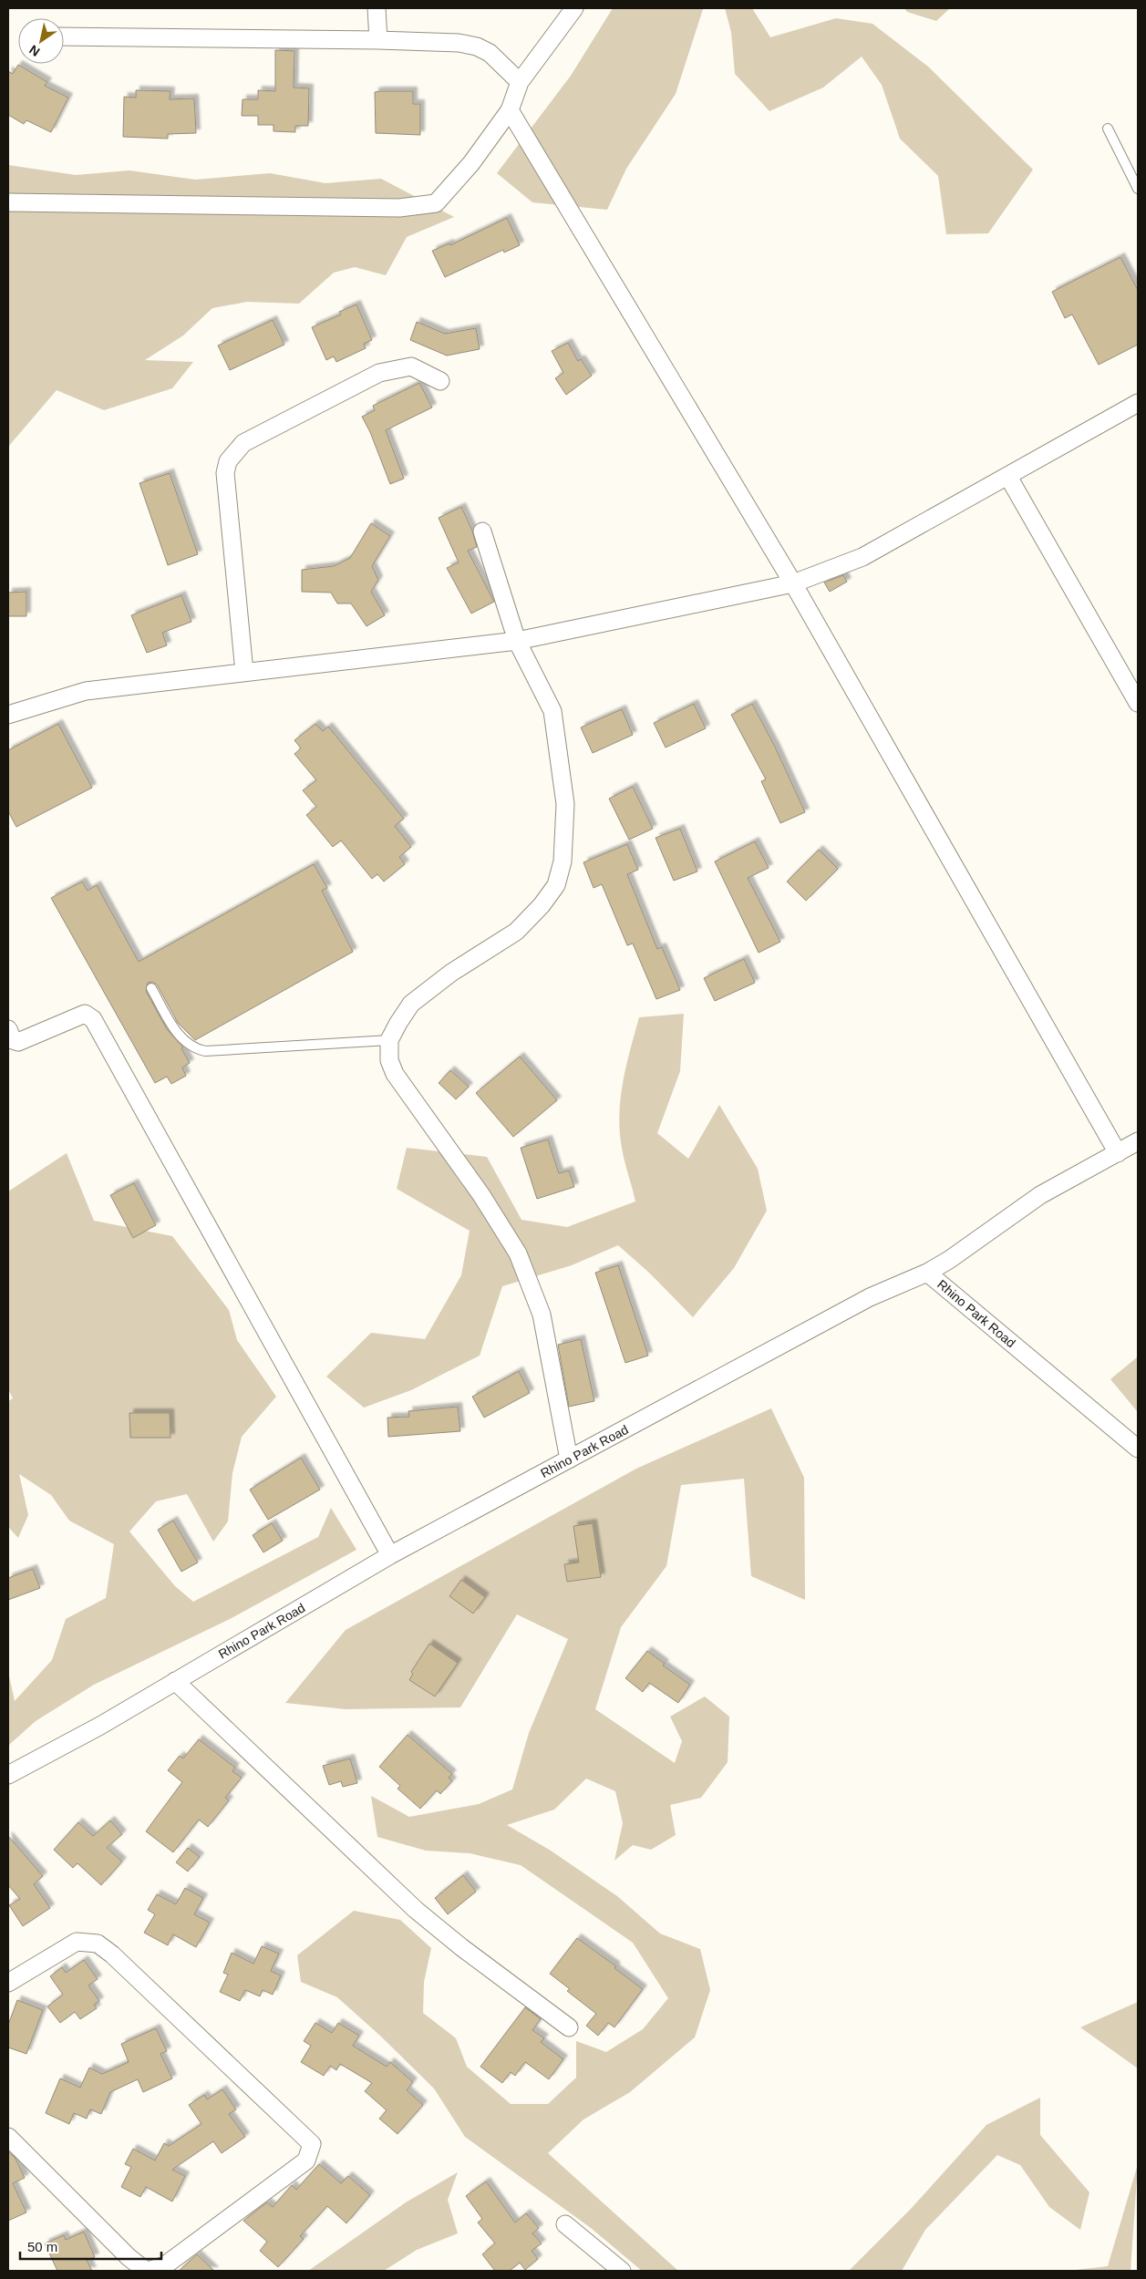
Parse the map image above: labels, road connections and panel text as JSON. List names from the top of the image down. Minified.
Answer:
{"streets":{"street":["Rhino Park Road"]},"scale_bar":"50 m","north":"bottom left"}
